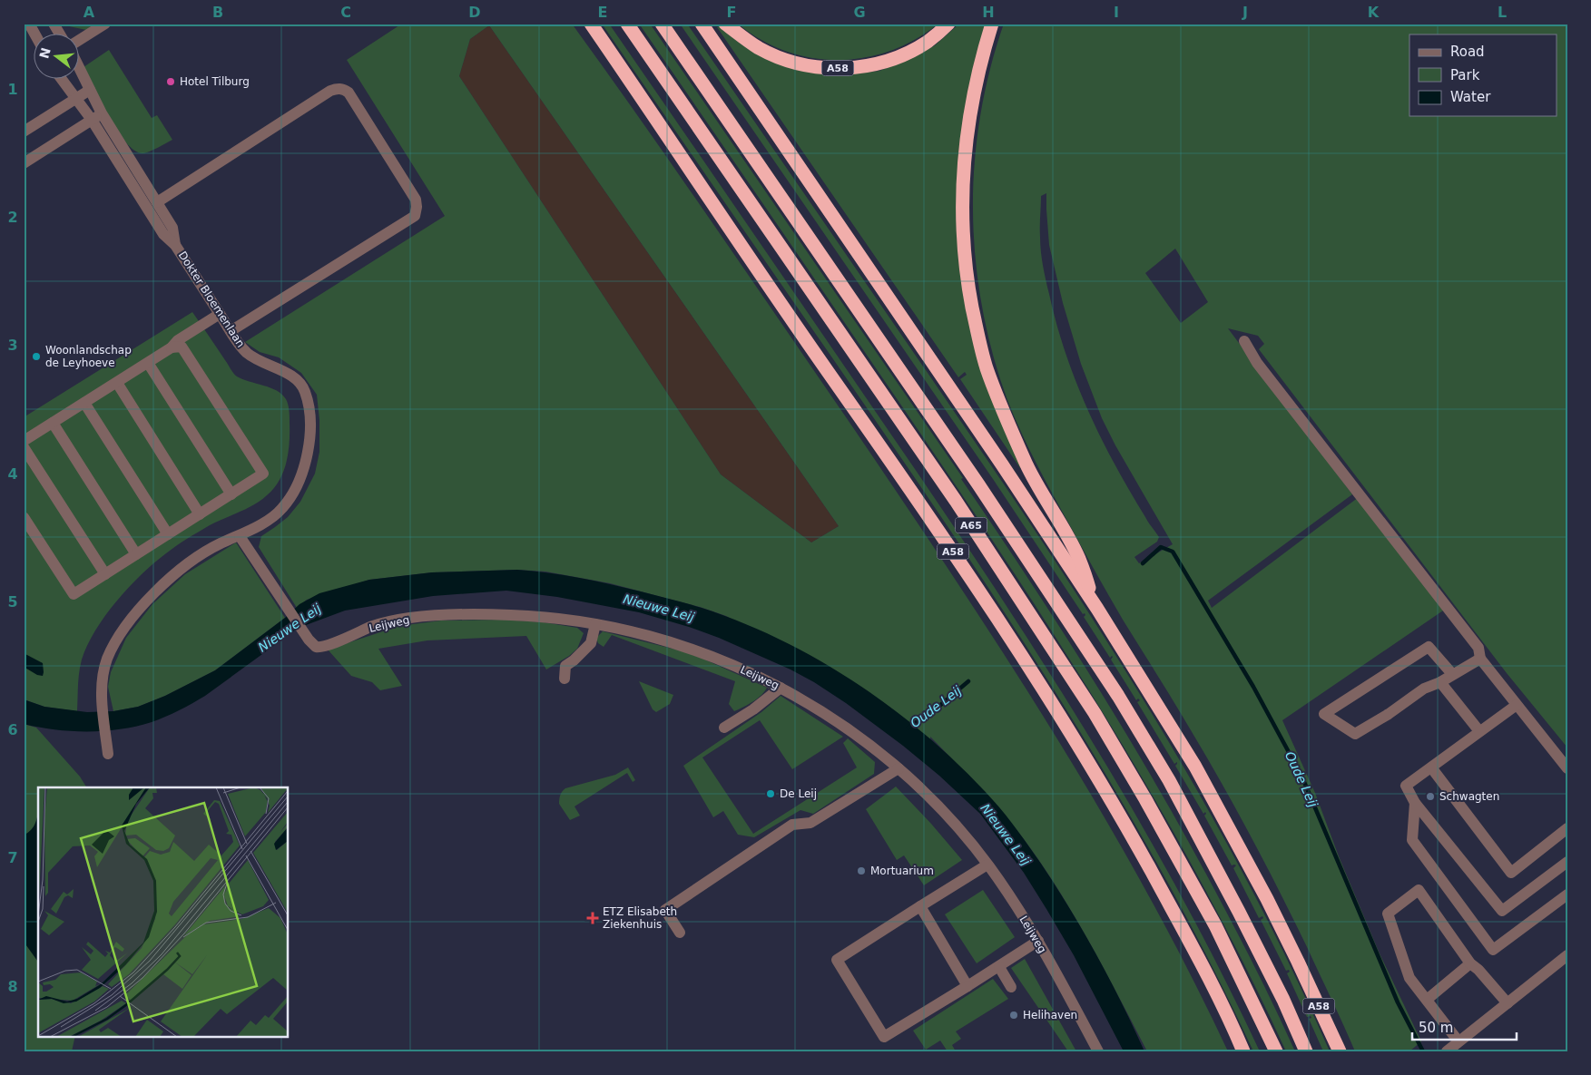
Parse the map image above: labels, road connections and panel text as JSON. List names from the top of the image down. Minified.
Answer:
{"streets":{"highway":["A58","A65"],"street":["Dokter Bloemenlaan","Leijweg"]},"crossings":[["Dokter Bloemenlaan","Leijweg"]],"water":["Nieuwe Leij","Oude Leij"],"places":{"other":["Hotel Tilburg","Woonlandschap de Leyhoeve","De Leij","Schwagten","Mortuarium","Helihaven"],"health":["ETZ Elisabeth Ziekenhuis"]},"legend":["Road","Park","Water"],"scale_bar":"50 m","north":"left","grid":{"columns":["A","B","C","D","E","F","G","H","I","J","K","L"],"rows":["1","2","3","4","5","6","7","8"]}}
